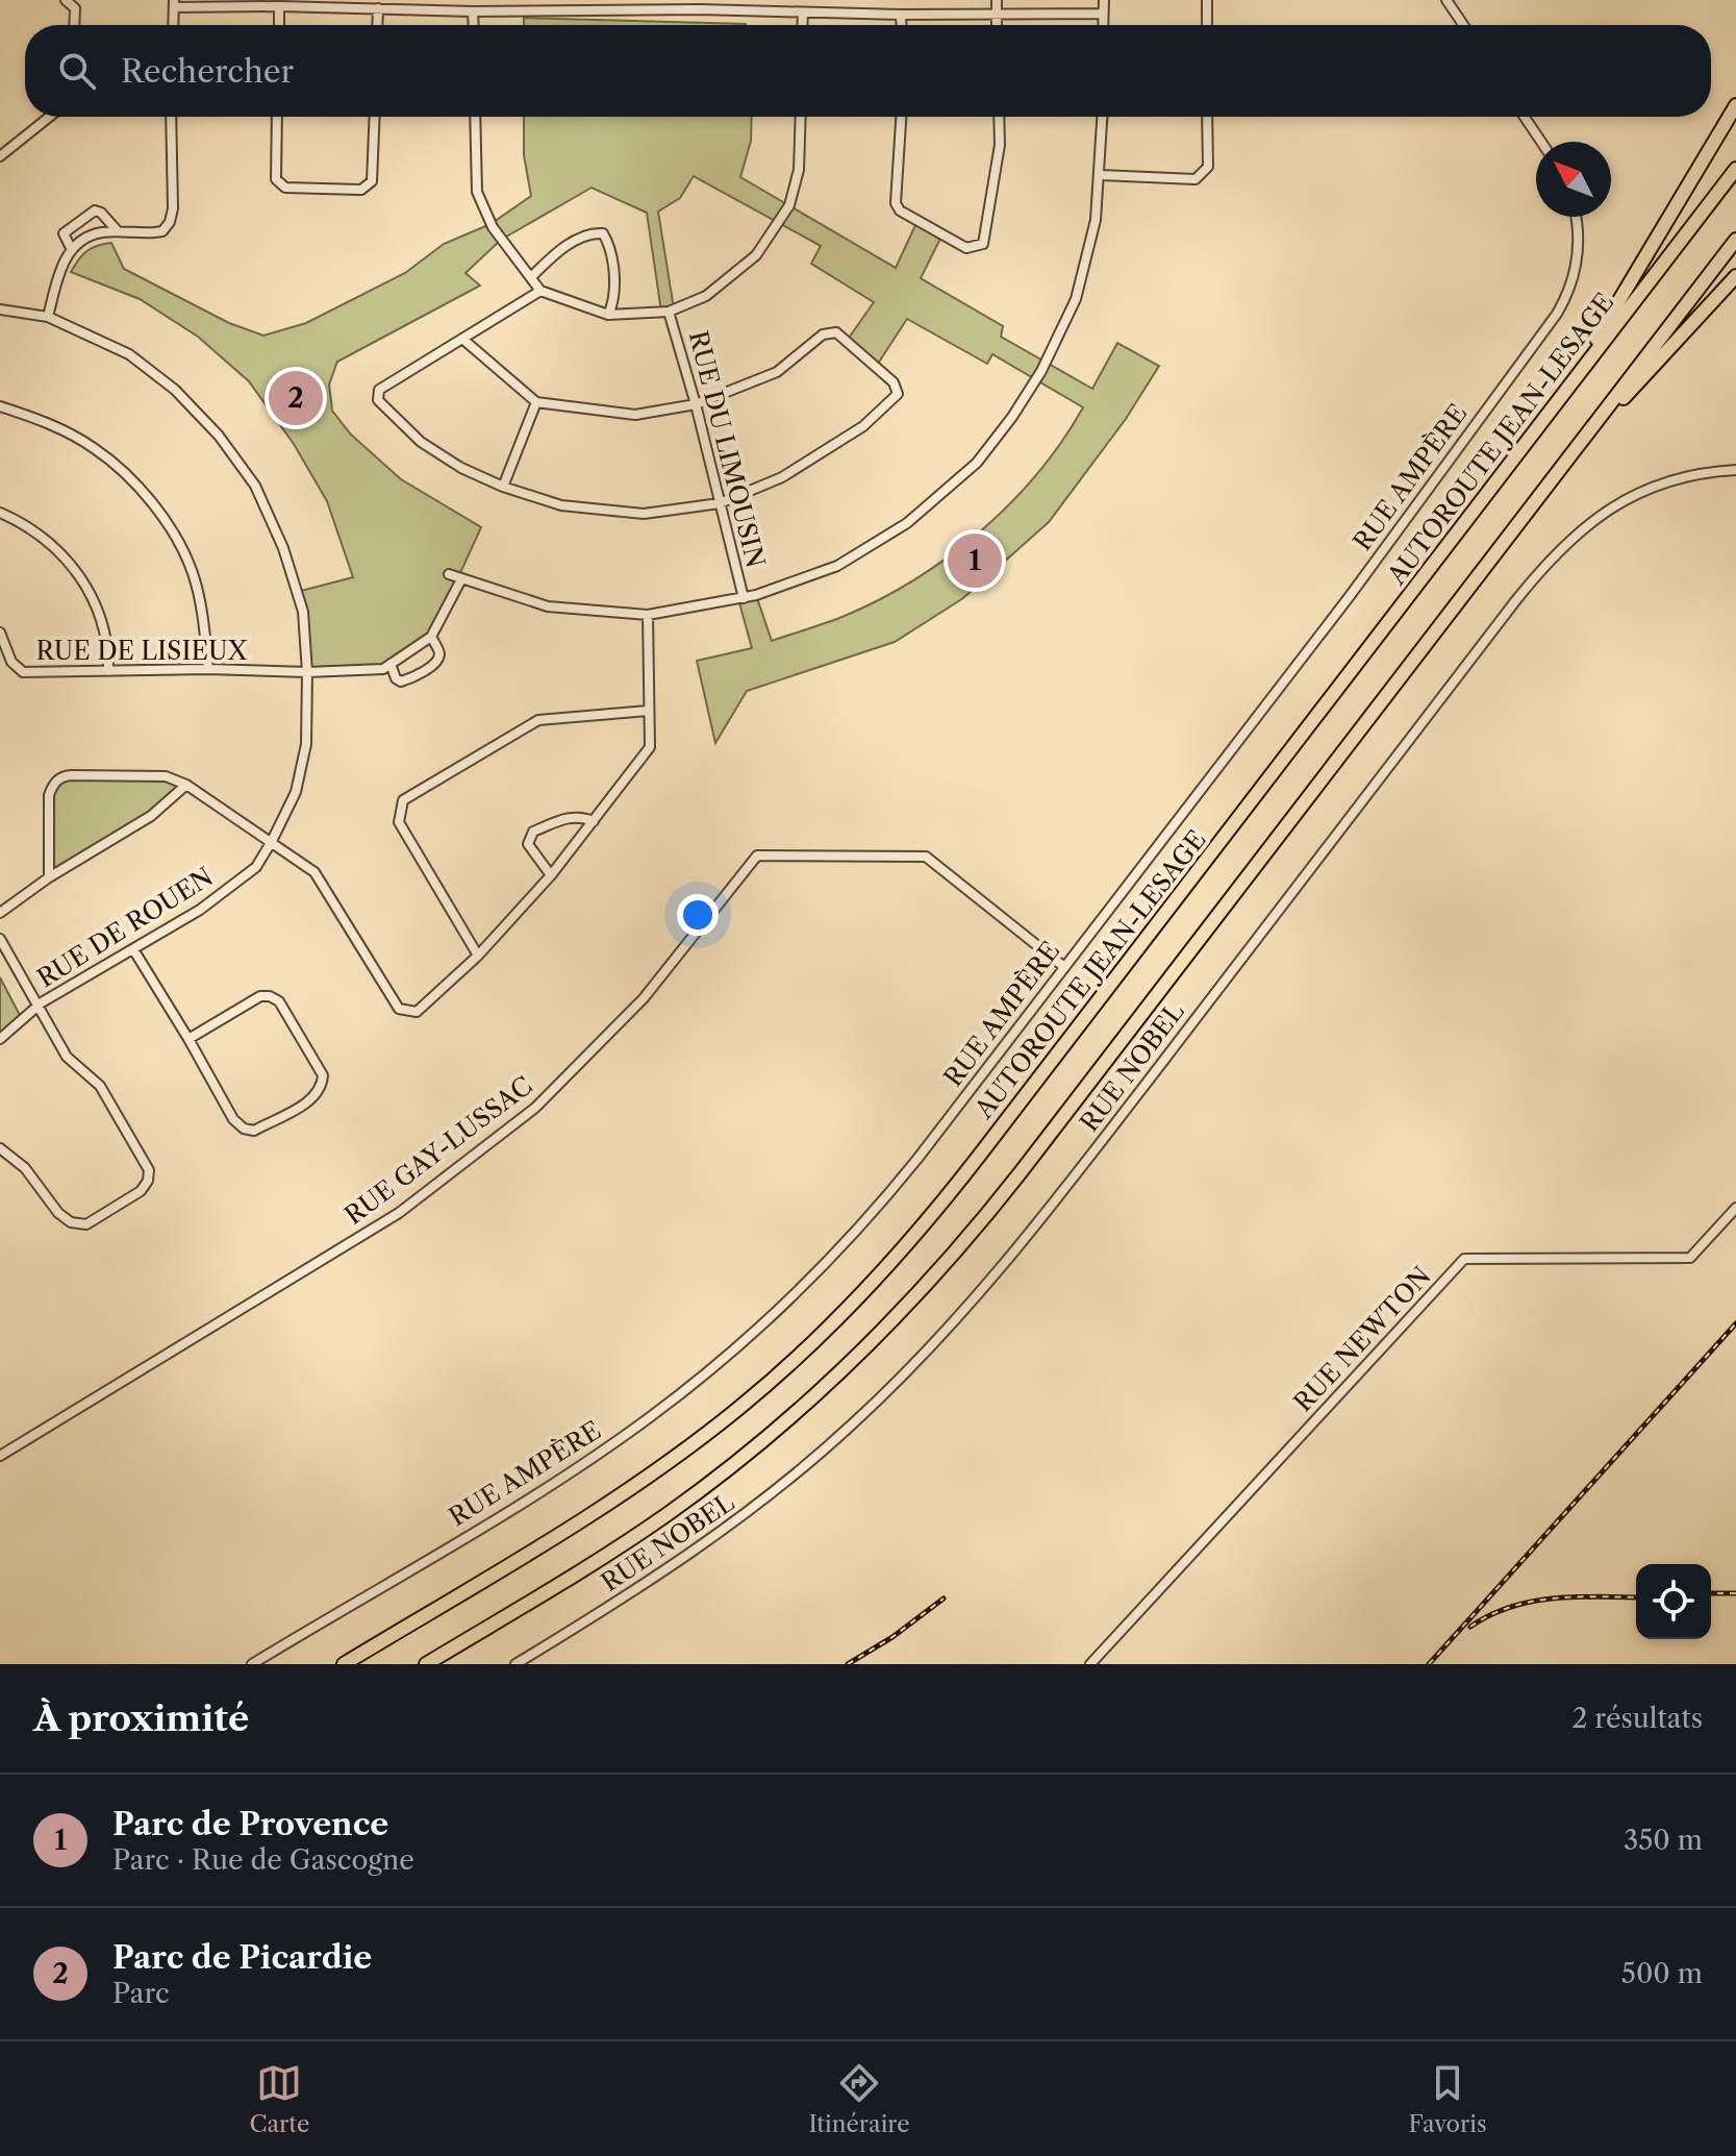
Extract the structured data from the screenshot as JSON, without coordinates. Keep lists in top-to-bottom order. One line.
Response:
{"streets":{"highway":["AUTOROUTE JEAN-LESAGE"],"street":["RUE DU LIMOUSIN","RUE AMPÈRE","RUE DE LISIEUX","RUE DE ROUEN","RUE NOBEL","RUE GAY-LUSSAC","RUE NEWTON"]},"crossings":[["RUE AMPÈRE","RUE GAY-LUSSAC"],["RUE DE LISIEUX","RUE DE ROUEN"]],"north":"top left","page":{"search":"Rechercher","pins":["2","1"],"heading":["À proximité","2 résultats"],"list":[{"mark":"1","name":"Parc de Provence","note":"Parc · Rue de Gascogne","value":"350 m"},{"mark":"2","name":"Parc de Picardie","note":"Parc","value":"500 m"}],"nav":["Carte","Itinéraire","Favoris"]}}
